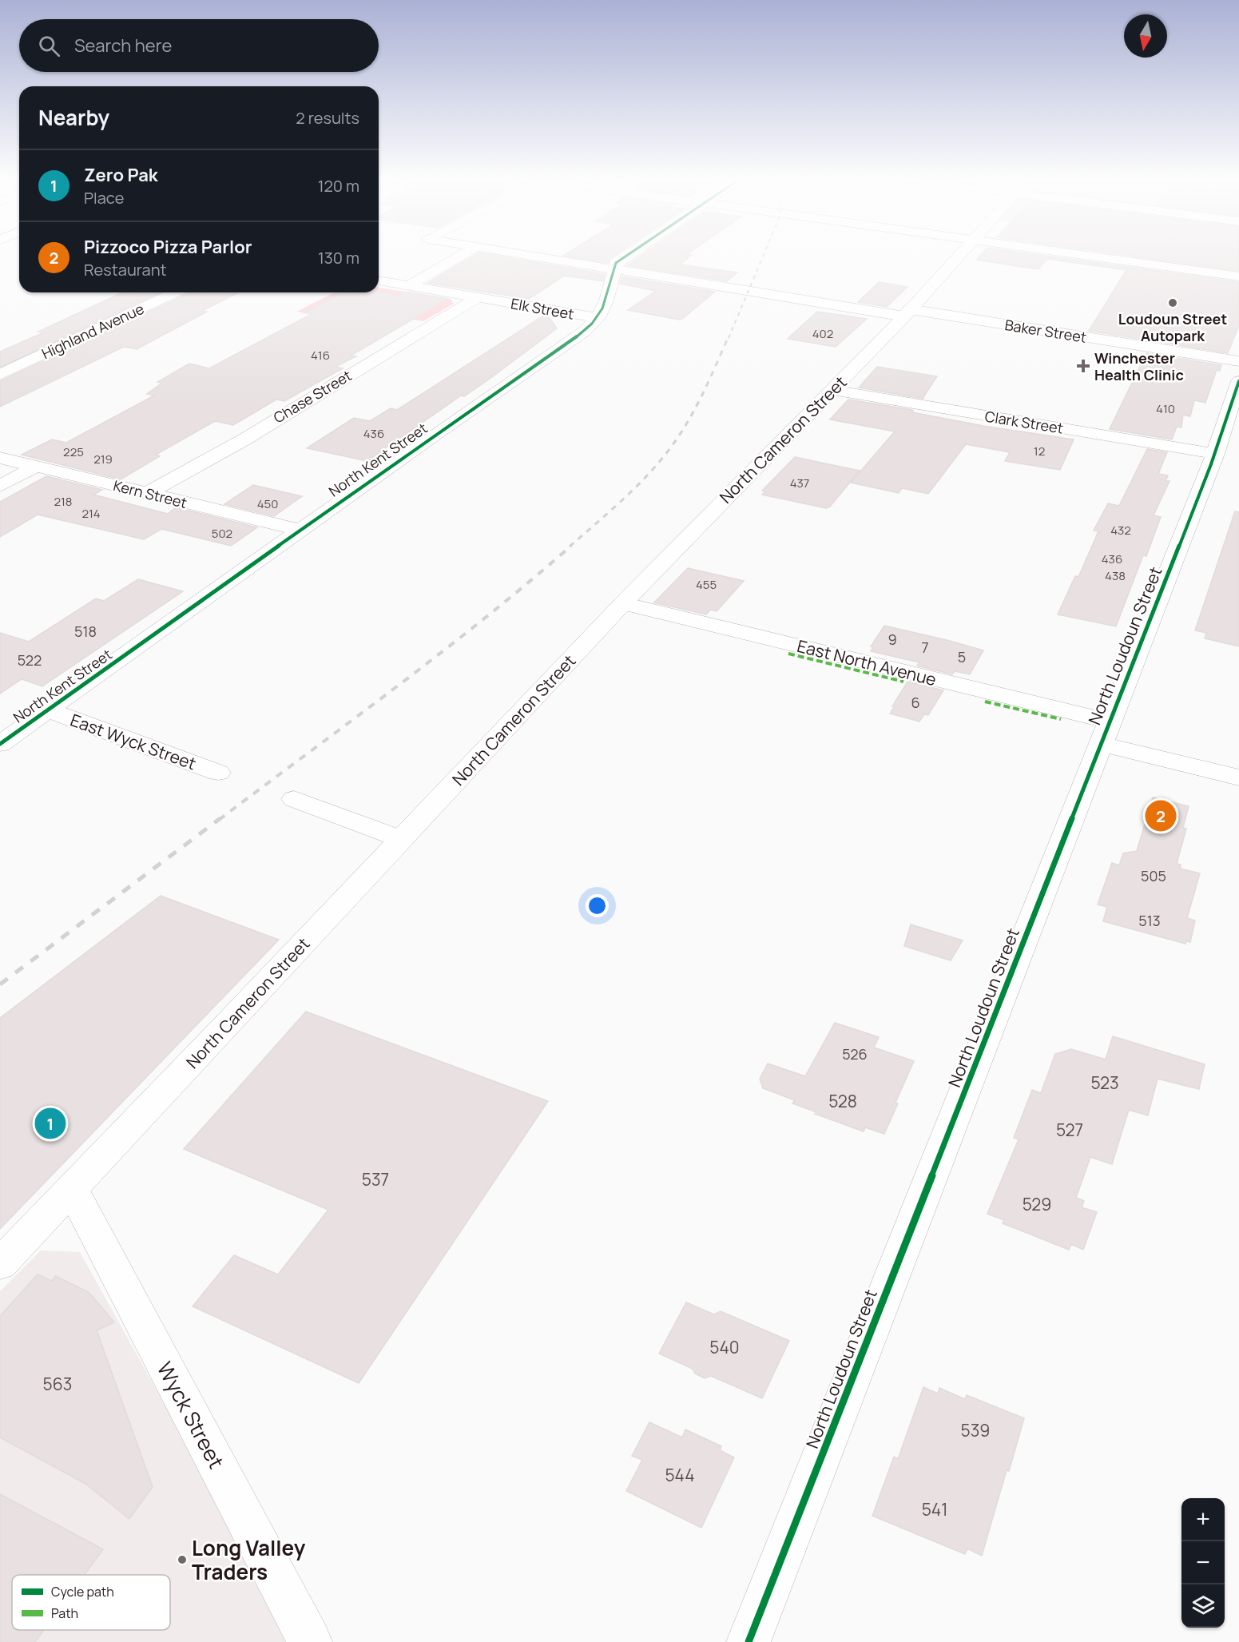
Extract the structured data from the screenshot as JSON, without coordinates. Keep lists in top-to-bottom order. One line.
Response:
{"streets":{"street":["Elk Street","Highland Avenue","Baker Street","Chase Street","Clark Street","North Cameron Street","North Kent Street","Kern Street","North Loudoun Street","East North Avenue","East Wyck Street","Wyck Street"]},"crossings":[["Elk Street","Chase Street"],["Elk Street","North Kent Street"],["Baker Street","North Cameron Street"],["Baker Street","North Kent Street"],["Chase Street","Kern Street"],["Clark Street","North Cameron Street"],["Clark Street","North Loudoun Street"],["North Cameron Street","East North Avenue"],["North Cameron Street","Wyck Street"],["North Kent Street","Kern Street"],["North Kent Street","East Wyck Street"],["North Loudoun Street","East North Avenue"]],"places":{"other":["Loudoun Street Autopark","Long Valley Traders"],"health":["Winchester Health Clinic"]},"house_numbers":["402","416","410","436","12","225","219","437","218","450","214","432","502","436","438","455","518","9","7","5","522","6","505","513","526","523","528","527","537","529","540","563","539","544","541"],"legend":["Cycle path","Path"],"north":"bottom","page":{"search":"Search here","heading":["Nearby","2 results"],"list":[{"mark":"1","name":"Zero Pak","note":"Place","value":"120 m"},{"mark":"2","name":"Pizzoco Pizza Parlor","note":"Restaurant","value":"130 m"}],"pins":["2","1"],"map_buttons":["+","−"]}}
